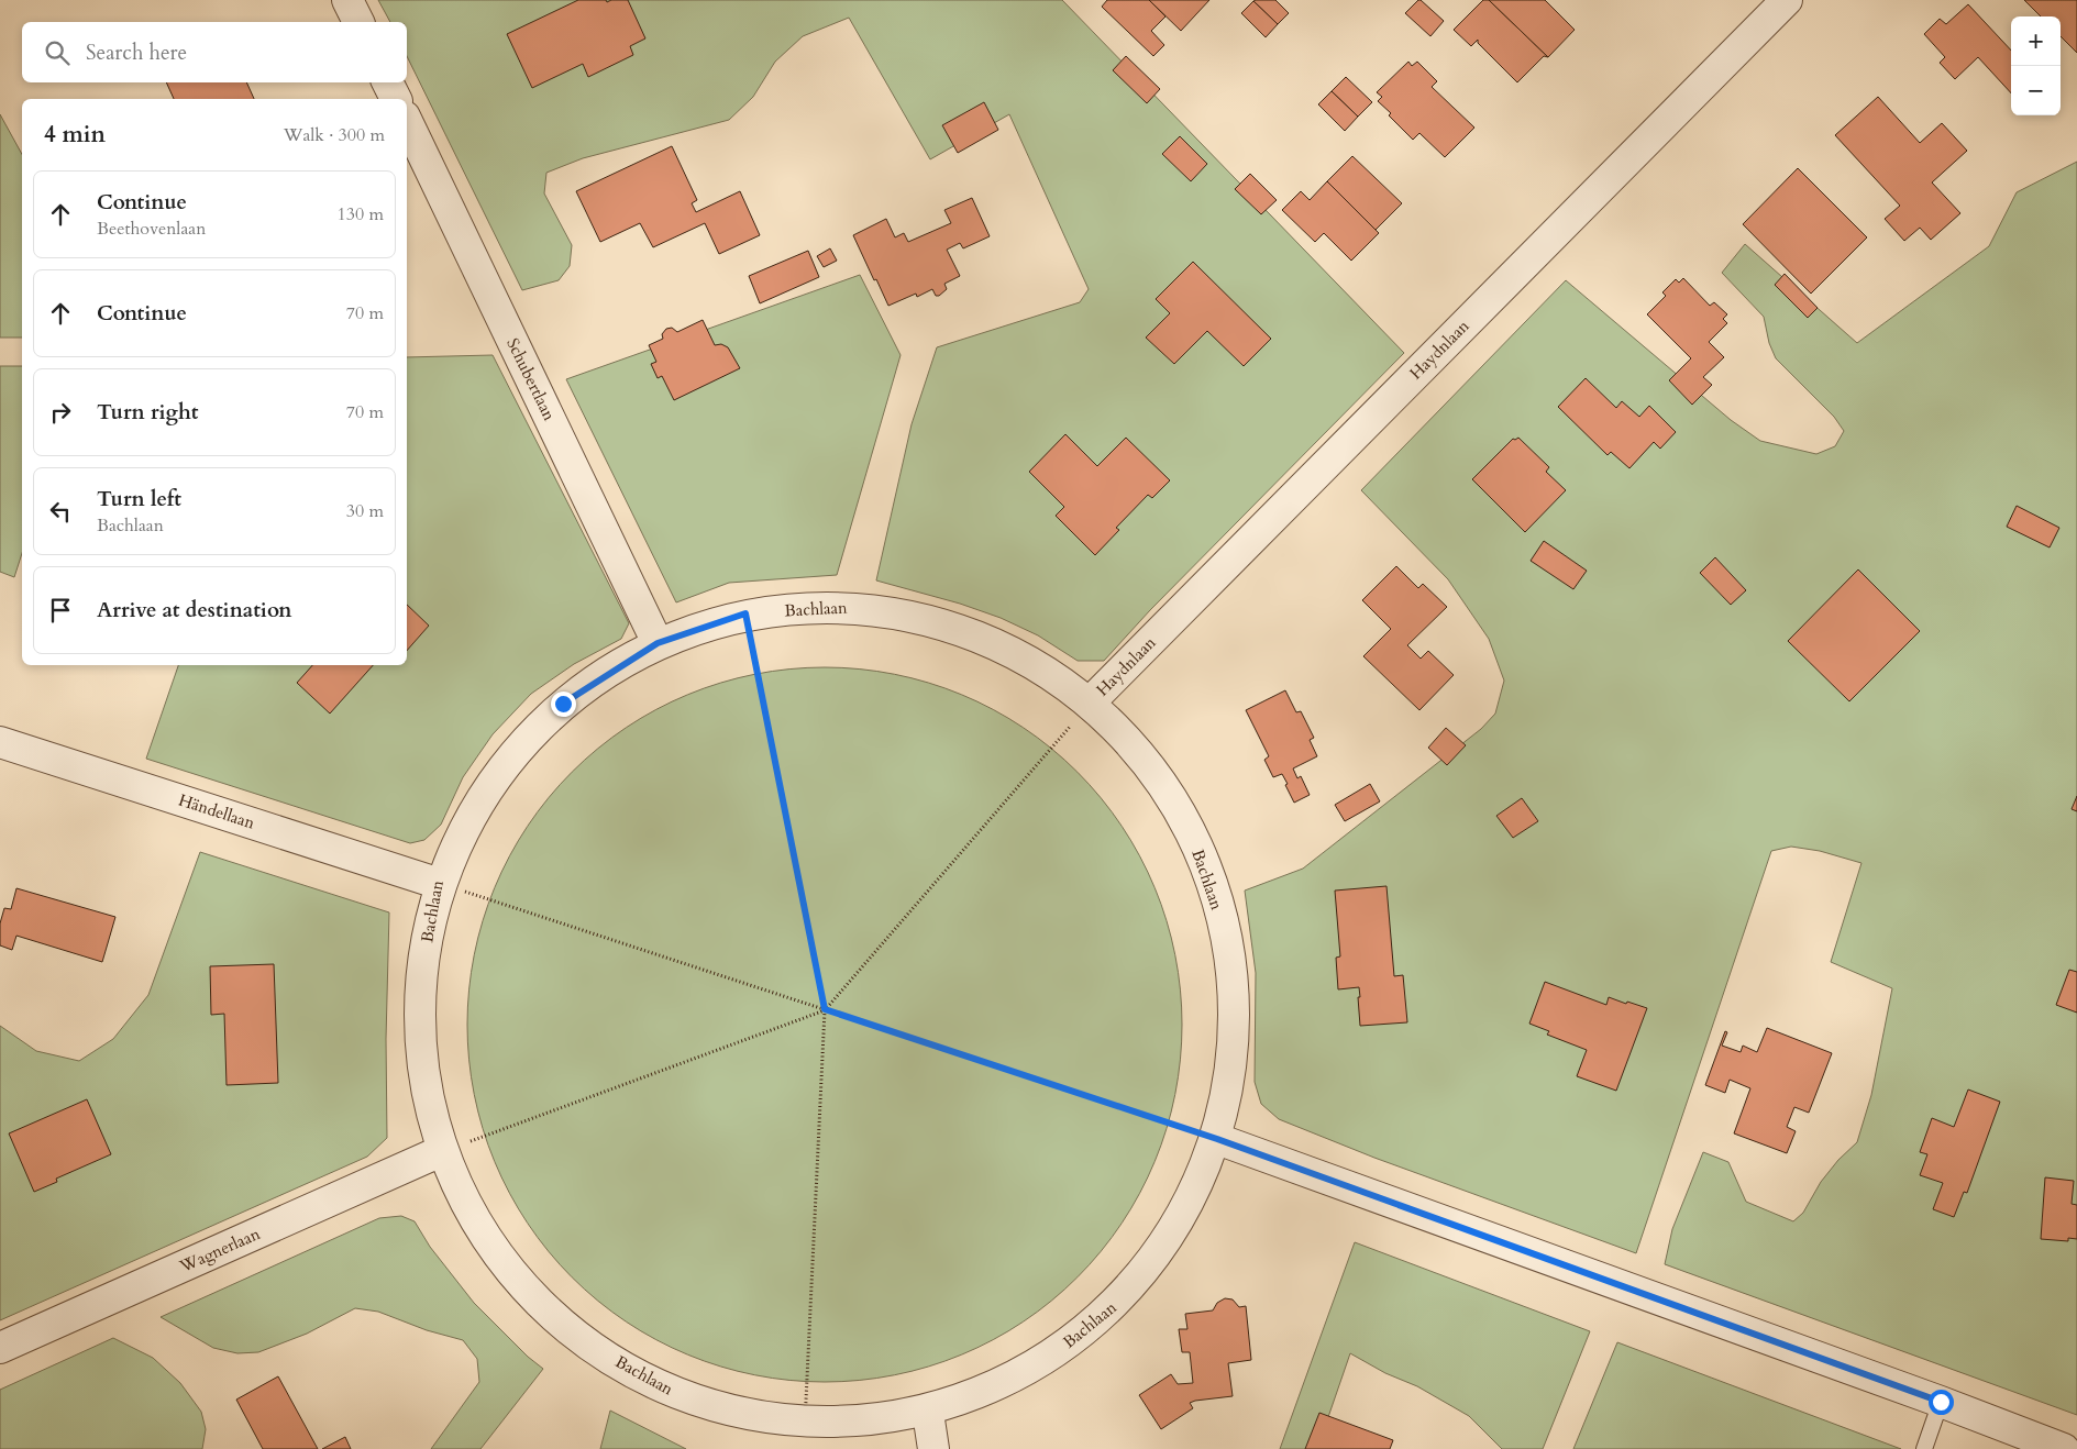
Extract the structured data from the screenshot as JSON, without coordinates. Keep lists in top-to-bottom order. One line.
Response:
{"streets":{"street":["Haydnlaan","Schubertlaan","Bachlaan","Händellaan","Wagnerlaan"]},"crossings":[["Haydnlaan","Bachlaan"],["Schubertlaan","Bachlaan"],["Bachlaan","Händellaan"],["Bachlaan","Wagnerlaan"]],"page":{"map_buttons":["+","−"],"search":"Search here","heading":["4 min","Walk · 300 m"],"list":[["Continue","Beethovenlaan","130 m"],["Continue","70 m"],["Turn right","70 m"],["Turn left","Bachlaan","30 m"],"Arrive at destination"]}}
